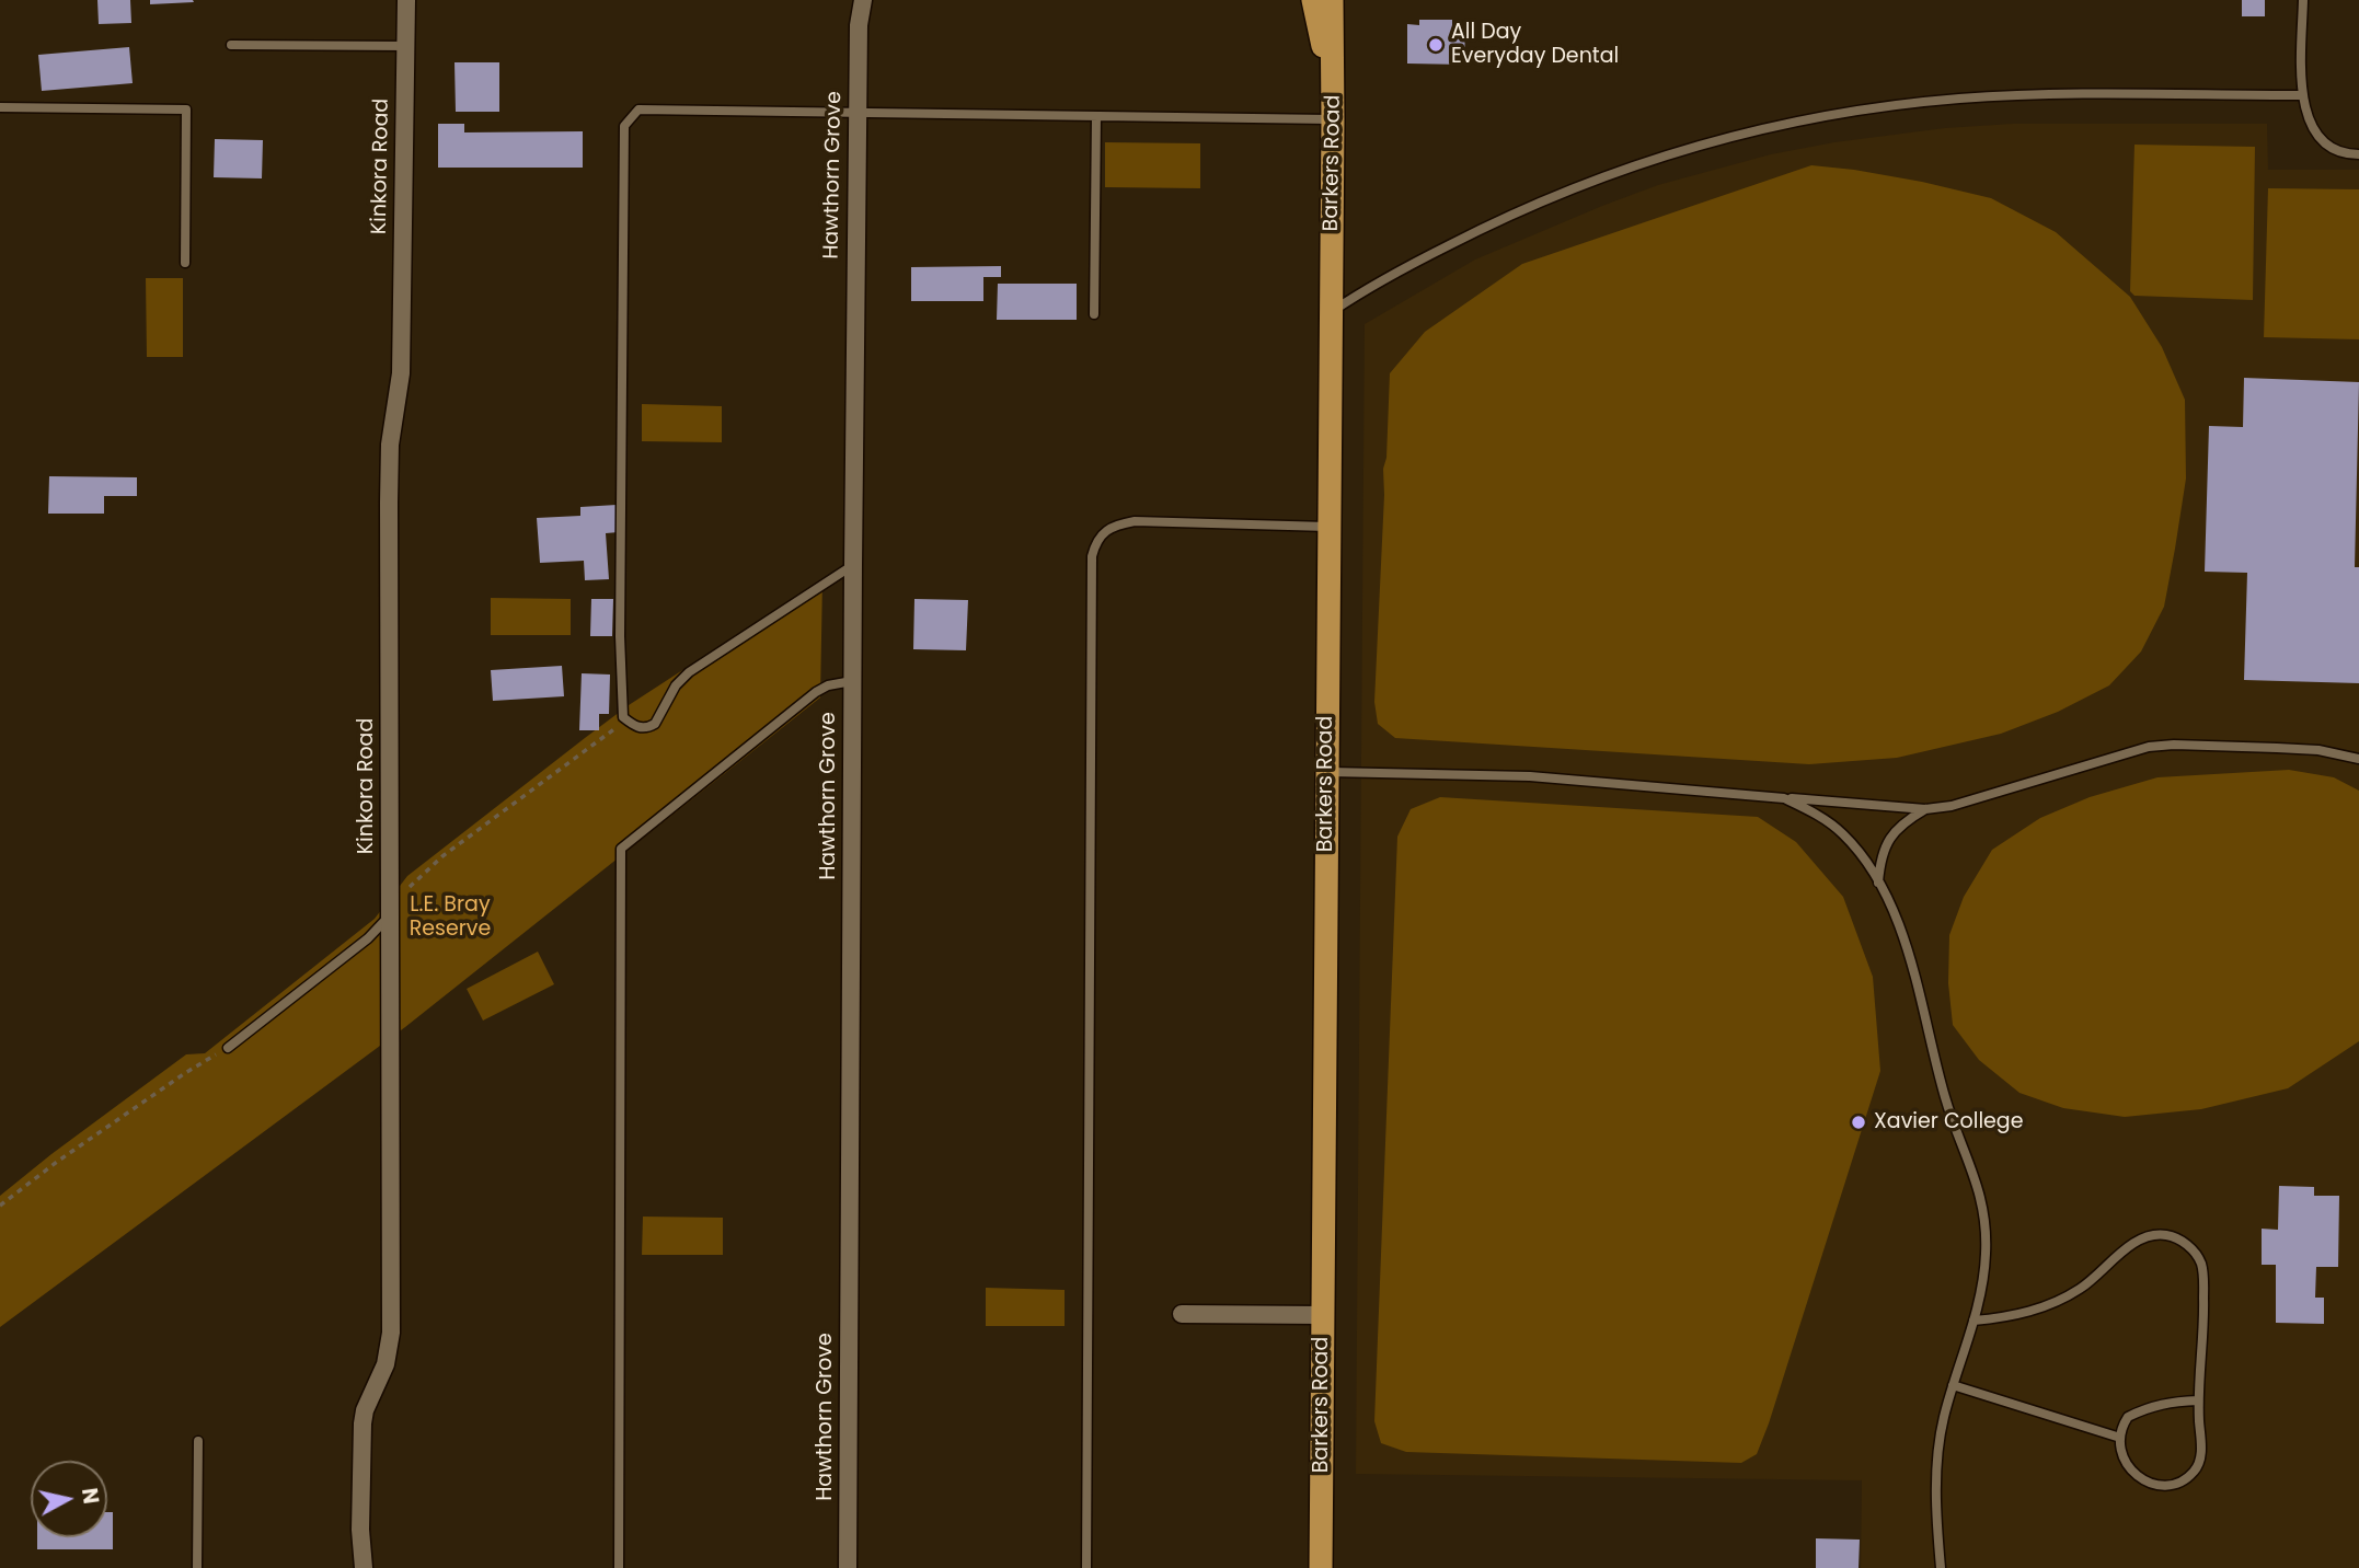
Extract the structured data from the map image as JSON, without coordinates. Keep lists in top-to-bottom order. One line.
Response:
{"streets":{"main road":["Barkers Road"],"street":["Kinkora Road","Hawthorn Grove"]},"parks":["L.E. Bray Reserve"],"places":["All Day Everyday Dental","Xavier College"],"north":"right"}
